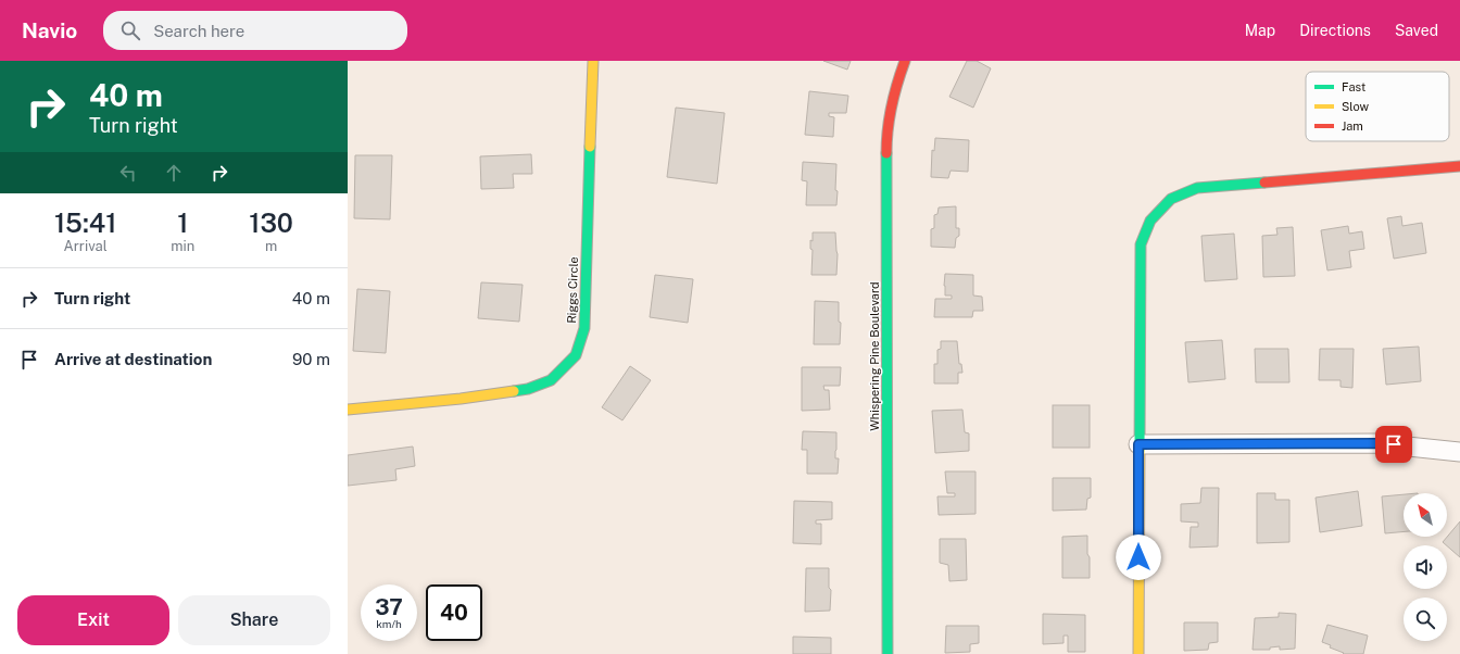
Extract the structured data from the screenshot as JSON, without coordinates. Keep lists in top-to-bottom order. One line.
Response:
{"streets":{"street":["Riggs Circle","Whispering Pine Boulevard"]},"legend":["Fast","Slow","Jam"],"north":"top left","page":{"header":"Navio","search":"Search here","nav":["Map","Directions","Saved"],"turn":["40 m","Turn right"],"eta":["15:41","Arrival","1","min","130","m"],"list":[{"name":"Turn right","value":"40 m"},{"name":"Arrive at destination","value":"90 m"}],"speed":"37 km/h","limit":"40","buttons":["Exit","Share"]}}
